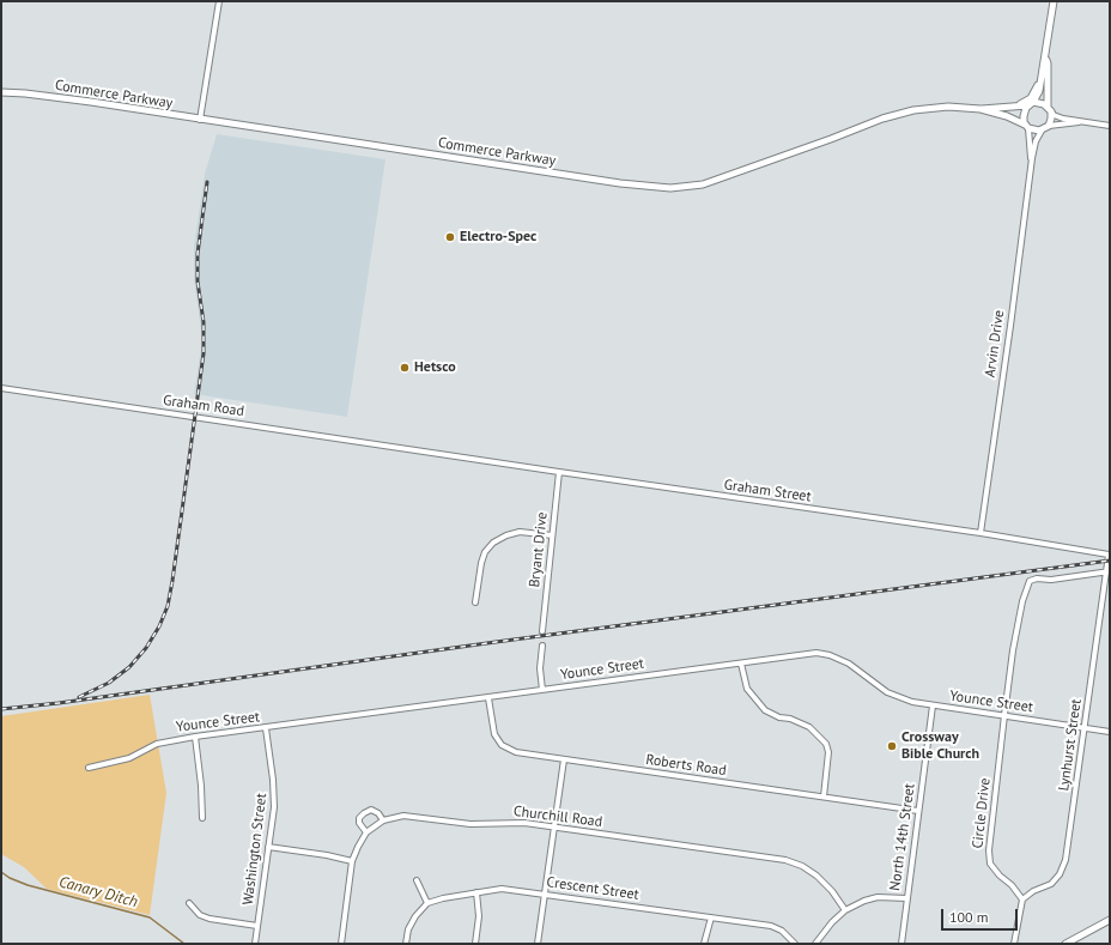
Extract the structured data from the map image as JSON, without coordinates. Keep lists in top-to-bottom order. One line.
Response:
{"streets":{"street":["Commerce Parkway","Arvin Drive","Graham Road","Graham Street","Bryant Drive","Younce Street","Lynhurst Street","Roberts Road","Circle Drive","Churchill Road","North 14th Street","Washington Street","Crescent Street"]},"crossings":[["Commerce Parkway","Arvin Drive"],["Arvin Drive","Graham Street"],["Graham Road","Graham Street"],["Graham Street","Bryant Drive"],["Graham Street","Lynhurst Street"],["Graham Street","Circle Drive"],["Younce Street","Lynhurst Street"],["Younce Street","Roberts Road"],["Younce Street","Circle Drive"],["Younce Street","North 14th Street"],["Younce Street","Washington Street"],["Lynhurst Street","Circle Drive"],["Roberts Road","North 14th Street"]],"water":["Canary Ditch"],"places":["Electro-Spec","Hetsco","Crossway Bible Church"],"scale_bar":"100 m"}
